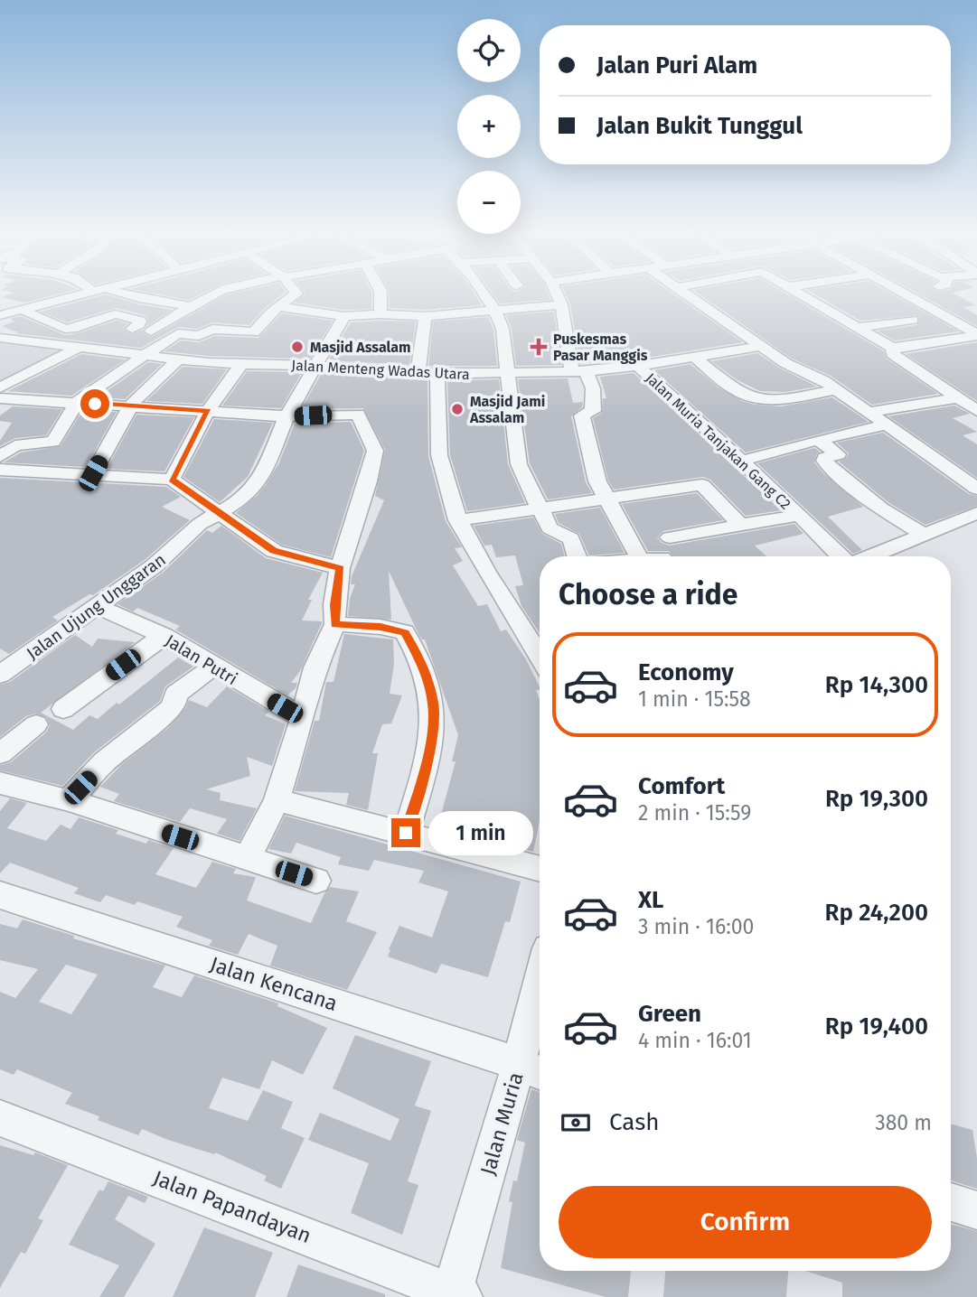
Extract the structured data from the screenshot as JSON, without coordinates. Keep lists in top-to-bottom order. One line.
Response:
{"streets":{"street":["Jalan Menteng Wadas Utara","Jalan Muria Tanjakan Gang C2","Jalan Ujung Unggaran","Jalan Putri","Jalan Kencana","Jalan Muria","Jalan Papandayan"]},"crossings":[["Jalan Menteng Wadas Utara","Jalan Muria Tanjakan Gang C2"],["Jalan Menteng Wadas Utara","Jalan Ujung Unggaran"],["Jalan Ujung Unggaran","Jalan Putri"],["Jalan Kencana","Jalan Muria"],["Jalan Muria","Jalan Papandayan"]],"places":{"other":["Masjid Assalam","Masjid Jami Assalam"],"health":["Puskesmas Pasar Manggis"]},"page":{"map_buttons":["+","−"],"banner":["Jalan Puri Alam","Jalan Bukit Tunggul"],"heading":"Choose a ride","list":[{"name":"Economy","note":"1 min · 15:58","value":"Rp 14,300"},{"name":"Comfort","note":"2 min · 15:59","value":"Rp 19,300"},{"name":"XL","note":"3 min · 16:00","value":"Rp 24,200"},{"name":"Green","note":"4 min · 16:01","value":"Rp 19,400"}],"bubble":"1 min","pay":["Cash","380 m"],"buttons":"Confirm"}}
